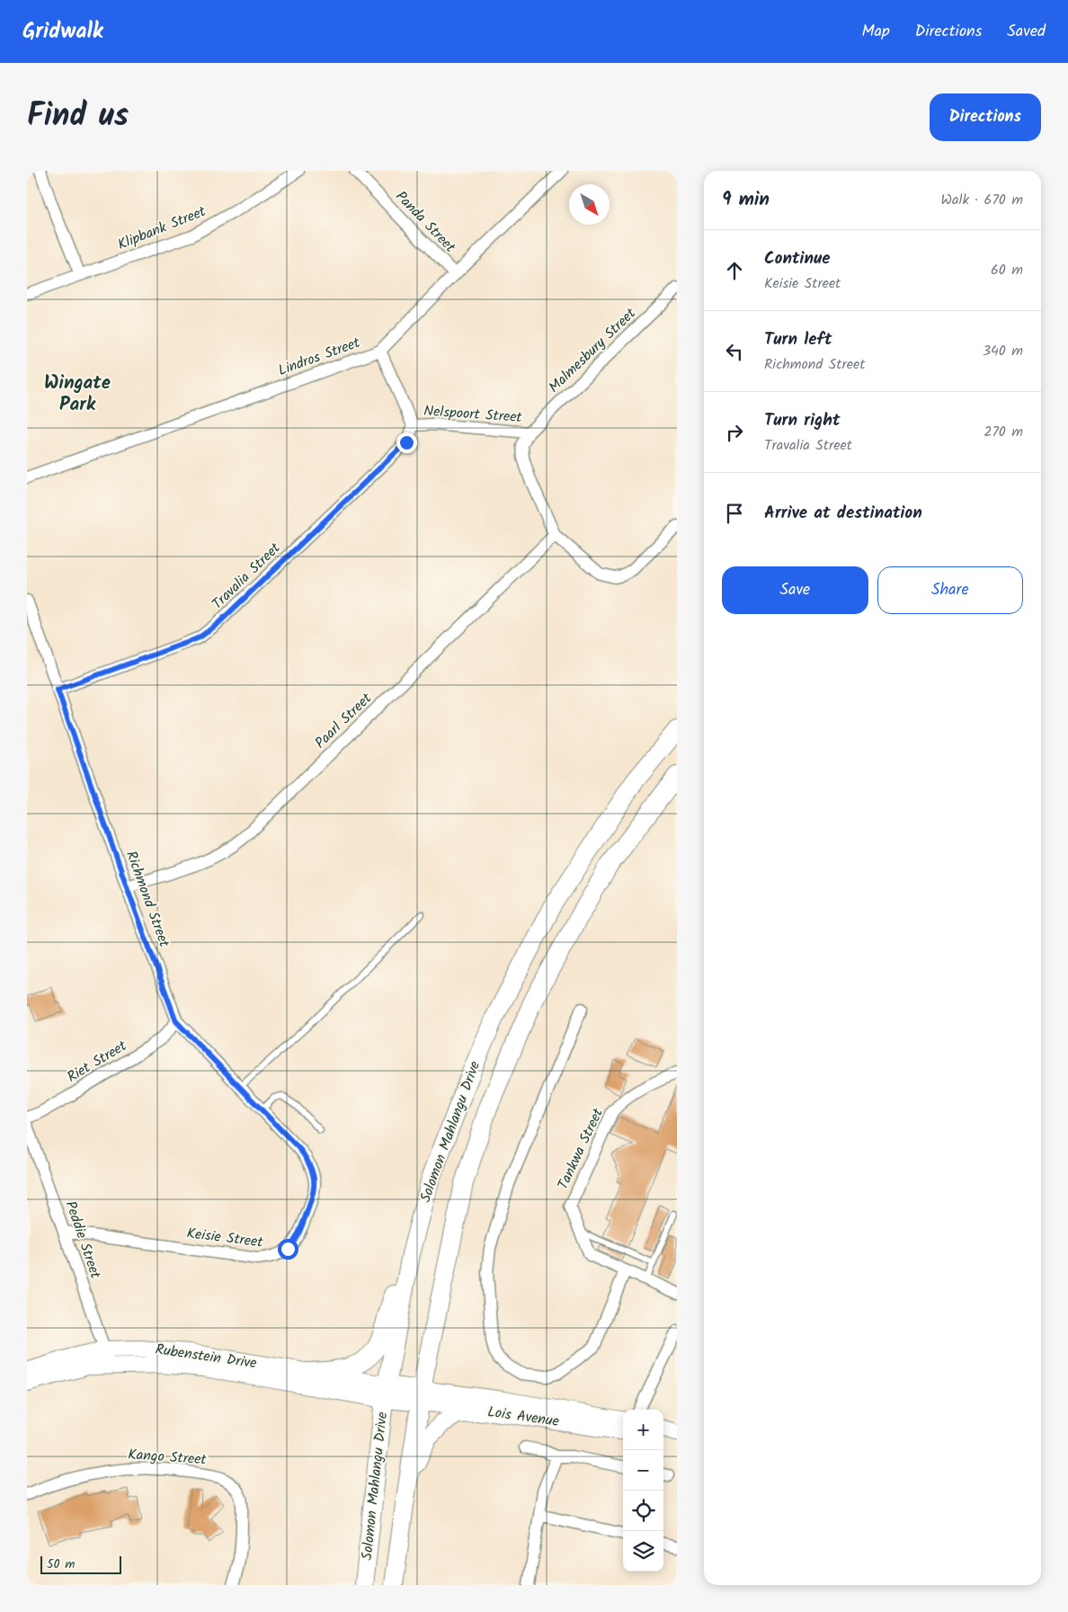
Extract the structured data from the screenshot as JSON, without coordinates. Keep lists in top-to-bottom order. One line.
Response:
{"streets":{"main road":["Solomon Mahlangu Drive"],"street":["Panda Street","Klipbank Street","Malmesbury Street","Lindros Street","Nelspoort Street","Travalia Street","Paarl Street","Richmond Street","Riet Street","Tankwa Street","Keisie Street","Peddie Street","Rubenstein Drive","Lois Avenue","Kango Street"]},"crossings":[["Panda Street","Lindros Street"],["Malmesbury Street","Nelspoort Street"],["Lindros Street","Nelspoort Street"],["Nelspoort Street","Travalia Street"],["Nelspoort Street","Paarl Street"],["Travalia Street","Richmond Street"],["Paarl Street","Richmond Street"],["Richmond Street","Riet Street"],["Richmond Street","Keisie Street"],["Solomon Mahlangu Drive","Rubenstein Drive"],["Solomon Mahlangu Drive","Lois Avenue"],["Keisie Street","Peddie Street"],["Peddie Street","Rubenstein Drive"]],"districts":["Wingate Park"],"scale_bar":"50 m","north":"bottom right","page":{"header":"Gridwalk","nav":["Map","Directions","Saved"],"title":"Find us","buttons":["Directions",["Save","Share"]],"heading":["9 min","Walk · 670 m"],"list":[["Continue","Keisie Street","60 m"],["Turn left","Richmond Street","340 m"],["Turn right","Travalia Street","270 m"],"Arrive at destination"],"map_buttons":["+","−"],"scale":"50 m"}}
